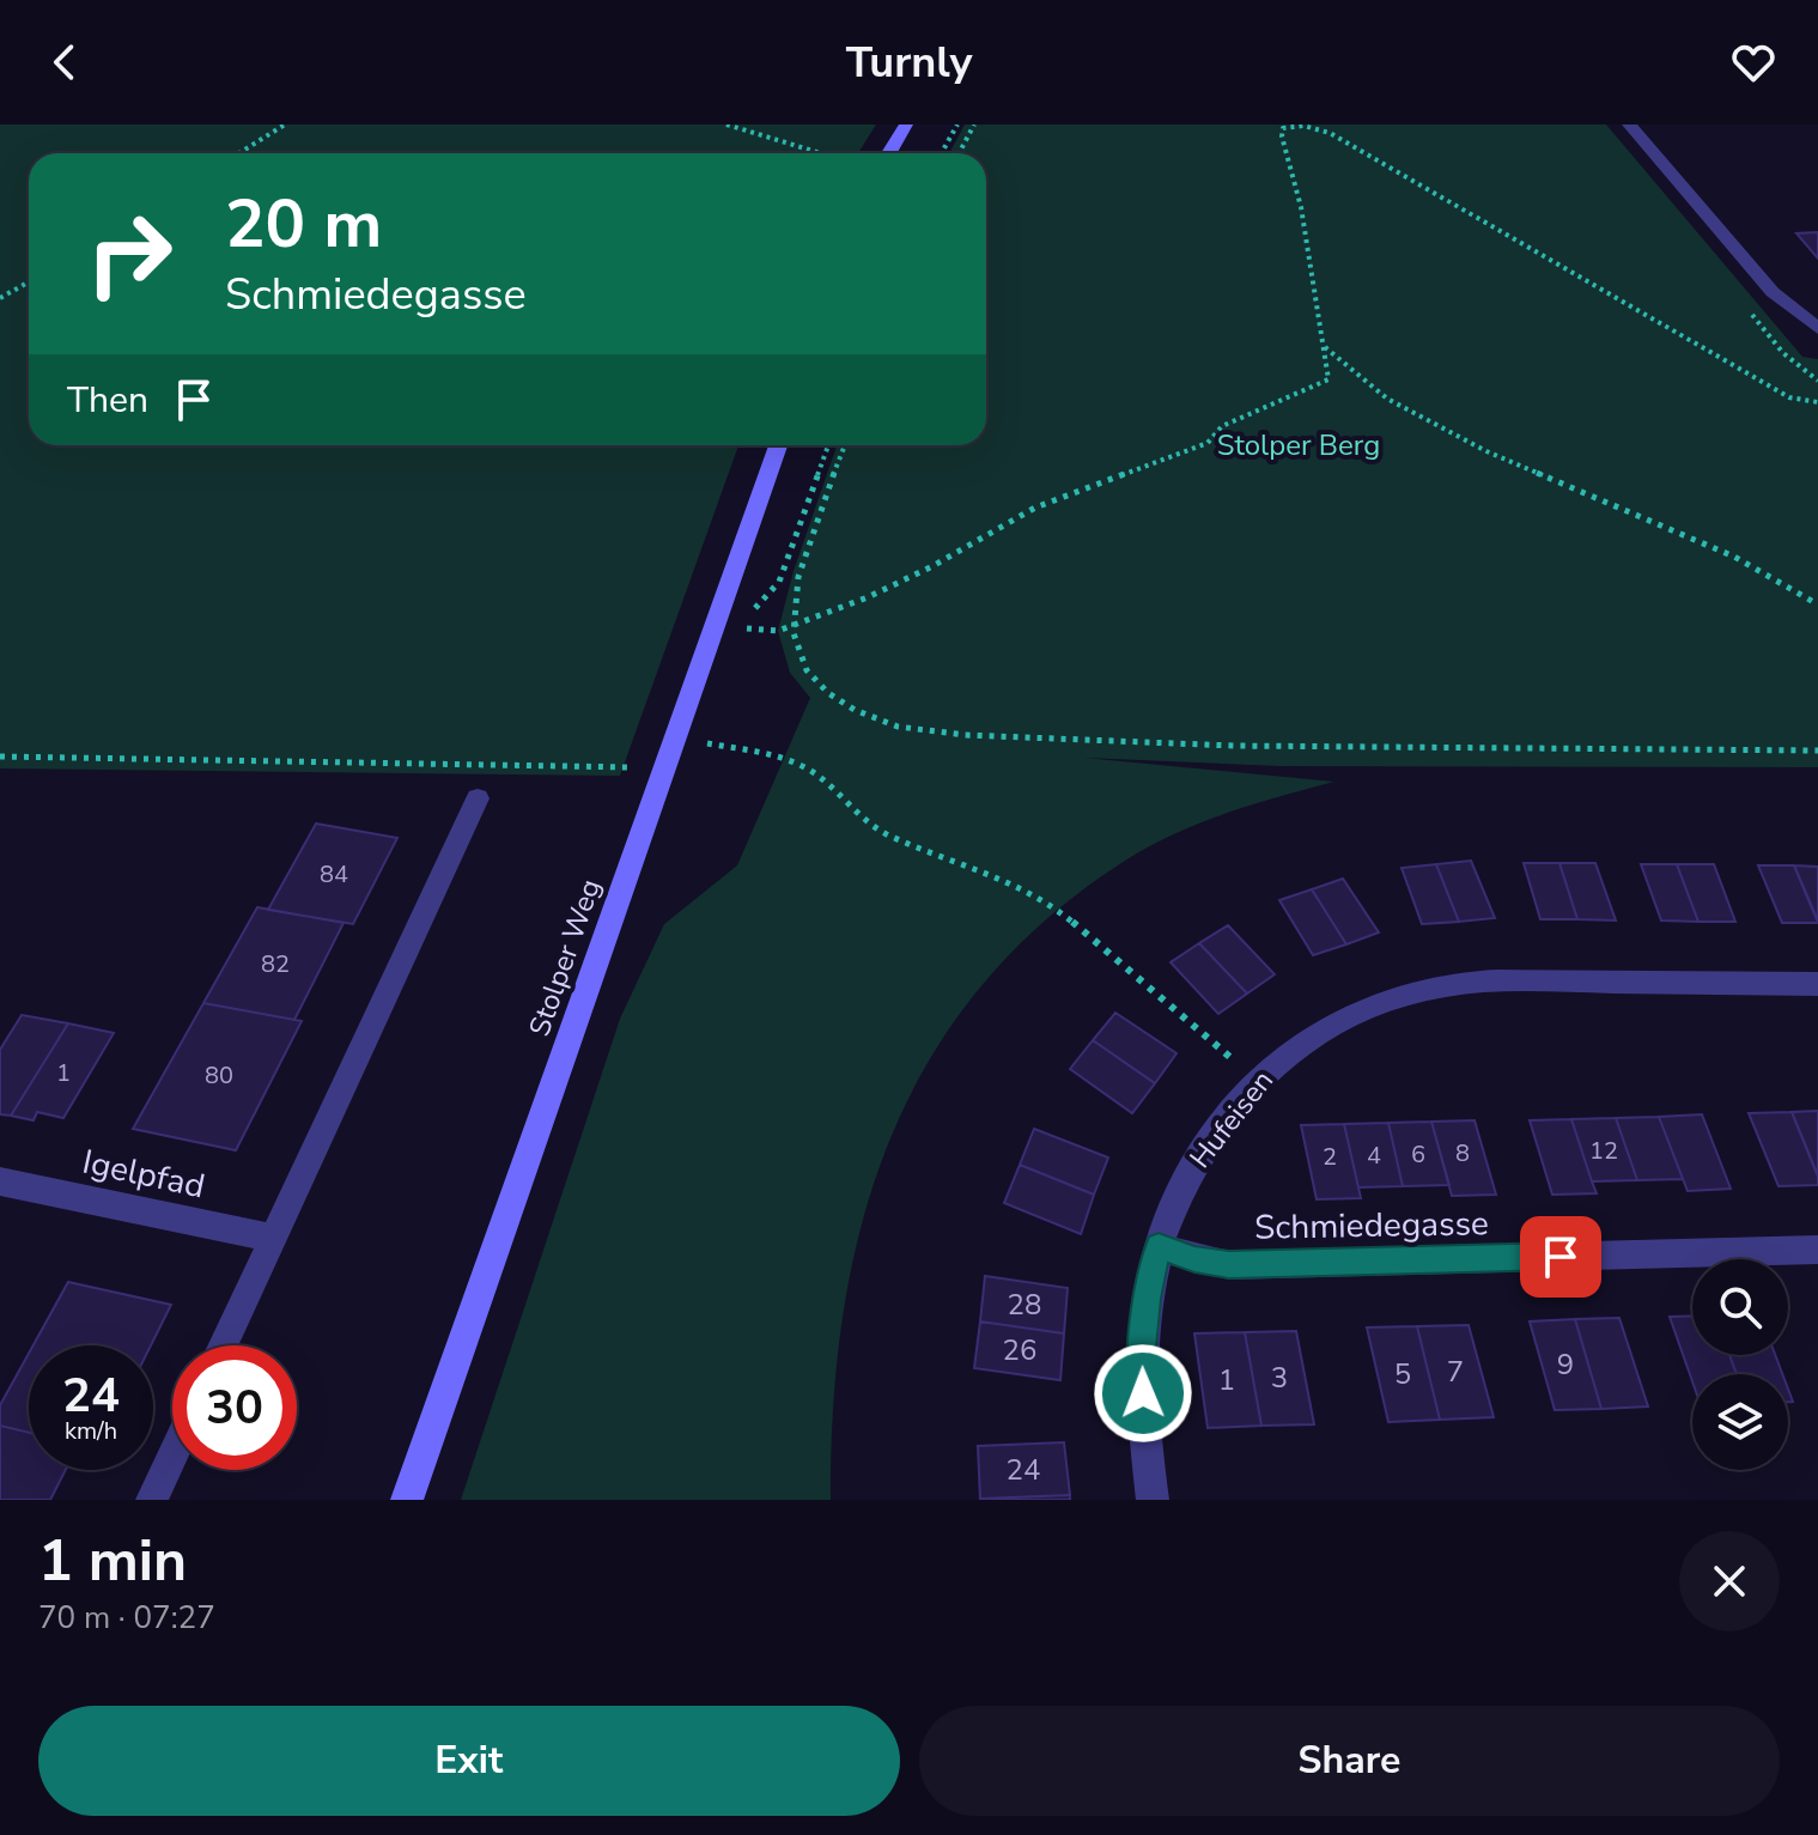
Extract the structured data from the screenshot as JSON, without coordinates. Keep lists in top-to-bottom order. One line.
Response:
{"streets":{"street":["Stolper Weg","Hufeisen","Igelpfad","Schmiedegasse"]},"crossings":[["Hufeisen","Schmiedegasse"]],"parks":["Stolper Berg"],"house_numbers":["84","82","1","80","12","8","6","4","2","28","26","9","7","5","3","1","24"],"page":{"header":"Turnly","turn":["20 m","Schmiedegasse"],"then":"Then","speed":"24 km/h","limit":"30","heading":["1 min","70 m · 07:27"],"buttons":["Exit","Share"]}}
